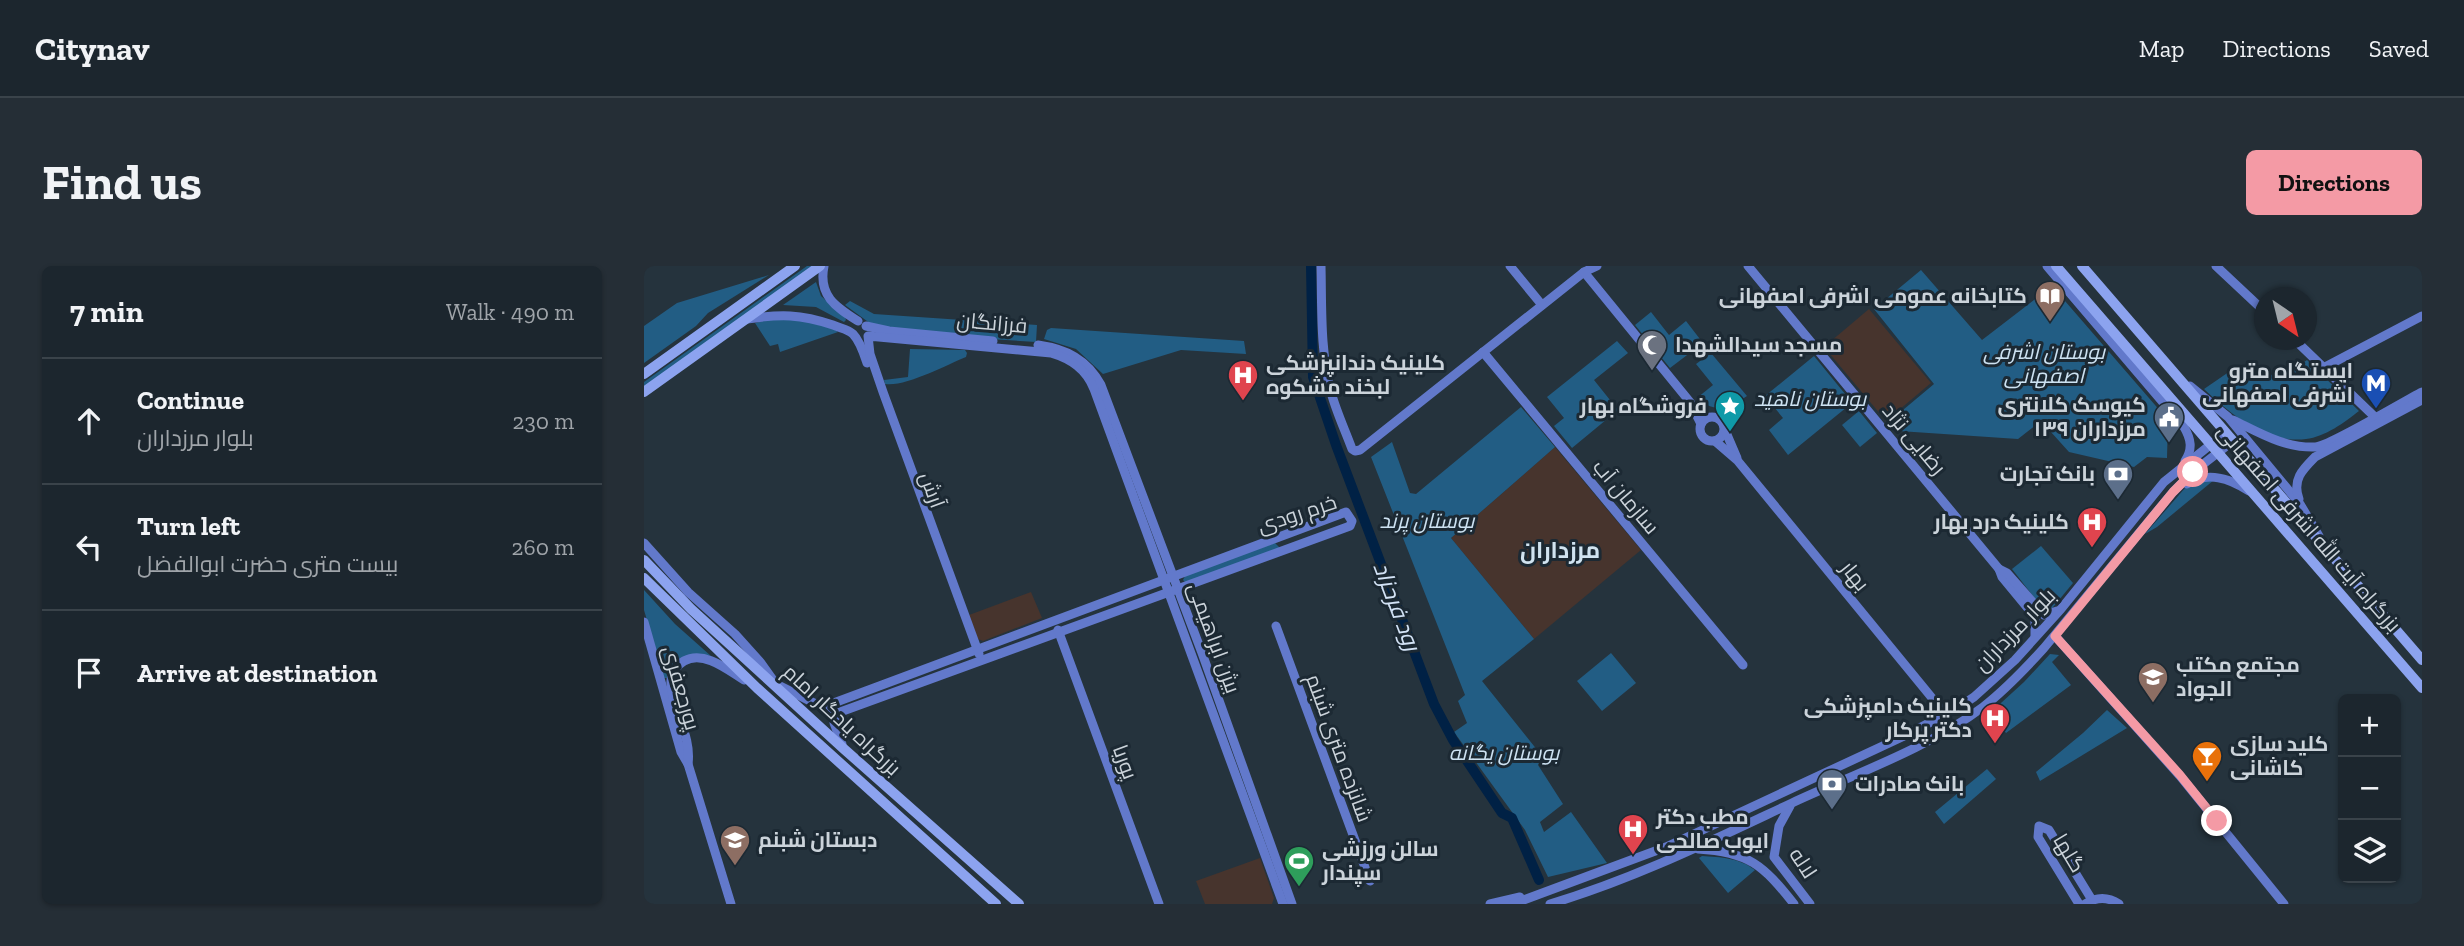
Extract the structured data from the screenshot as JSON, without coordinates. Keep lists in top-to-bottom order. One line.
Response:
{"streets":{"highway":["بزرگراه آیت الله اشرفی اصفهانی","بزرگراه یادگار امام"],"street":["فرزانگان","رضایی نژاد","آرش","سازمان آب","خرم رودی","بهار","بلوار مرزداران","بیژن ابراهیمی","پورجعفری","شانزده متری شبنم","پوریا","گلها","لاله"]},"crossings":[["فرزانگان","آرش"],["فرزانگان","بیژن ابراهیمی"],["رضایی نژاد","بلوار مرزداران"],["آرش","خرم رودی"],["خرم رودی","بیژن ابراهیمی"],["خرم رودی","پوریا"],["بزرگراه آیت الله اشرفی اصفهانی","بلوار مرزداران"],["بهار","بلوار مرزداران"],["بلوار مرزداران","لاله"],["پورجعفری","بزرگراه یادگار امام"]],"districts":["مرزداران"],"water":["رود فرحزاد"],"parks":["بوستان اشرفی اصفهانی","بوستان ناهید","بوستان پرند","بوستان یگانه"],"places":{"library":["کتابخانه عمومی اشرفی اصفهانی"],"mosque":["مسجد سیدالشهدا"],"hospital":["کلینیک دندانپزشکی لبخند مشکوه","کلینیک درد بهار","کلینیک دامپزشکی دکتر پرکار","مطب دکتر ایوب صالحی"],"metro station":["ایستگاه مترو اشرفی اصفهانی"],"place":["فروشگاه بهار"],"public building":["کیوسک کلانتری ۱۳۹ مرزداران"],"bank":["بانک تجارت","بانک صادرات"],"school or university":["مجتمع مکتب الجواد","دبستان شبنم"],"bar":["کلید سازی کاشانی"],"sports":["سالن ورزشی سپندار"]},"north":"bottom right","page":{"header":"Citynav","nav":["Map","Directions","Saved"],"buttons":"Directions","title":"Find us","heading":["7 min","Walk · 490 m"],"list":[["Continue","بلوار مرزداران","230 m"],["Turn left","بیست متری حضرت ابوالفضل","260 m"],"Arrive at destination"],"map_buttons":["+","−"]}}
